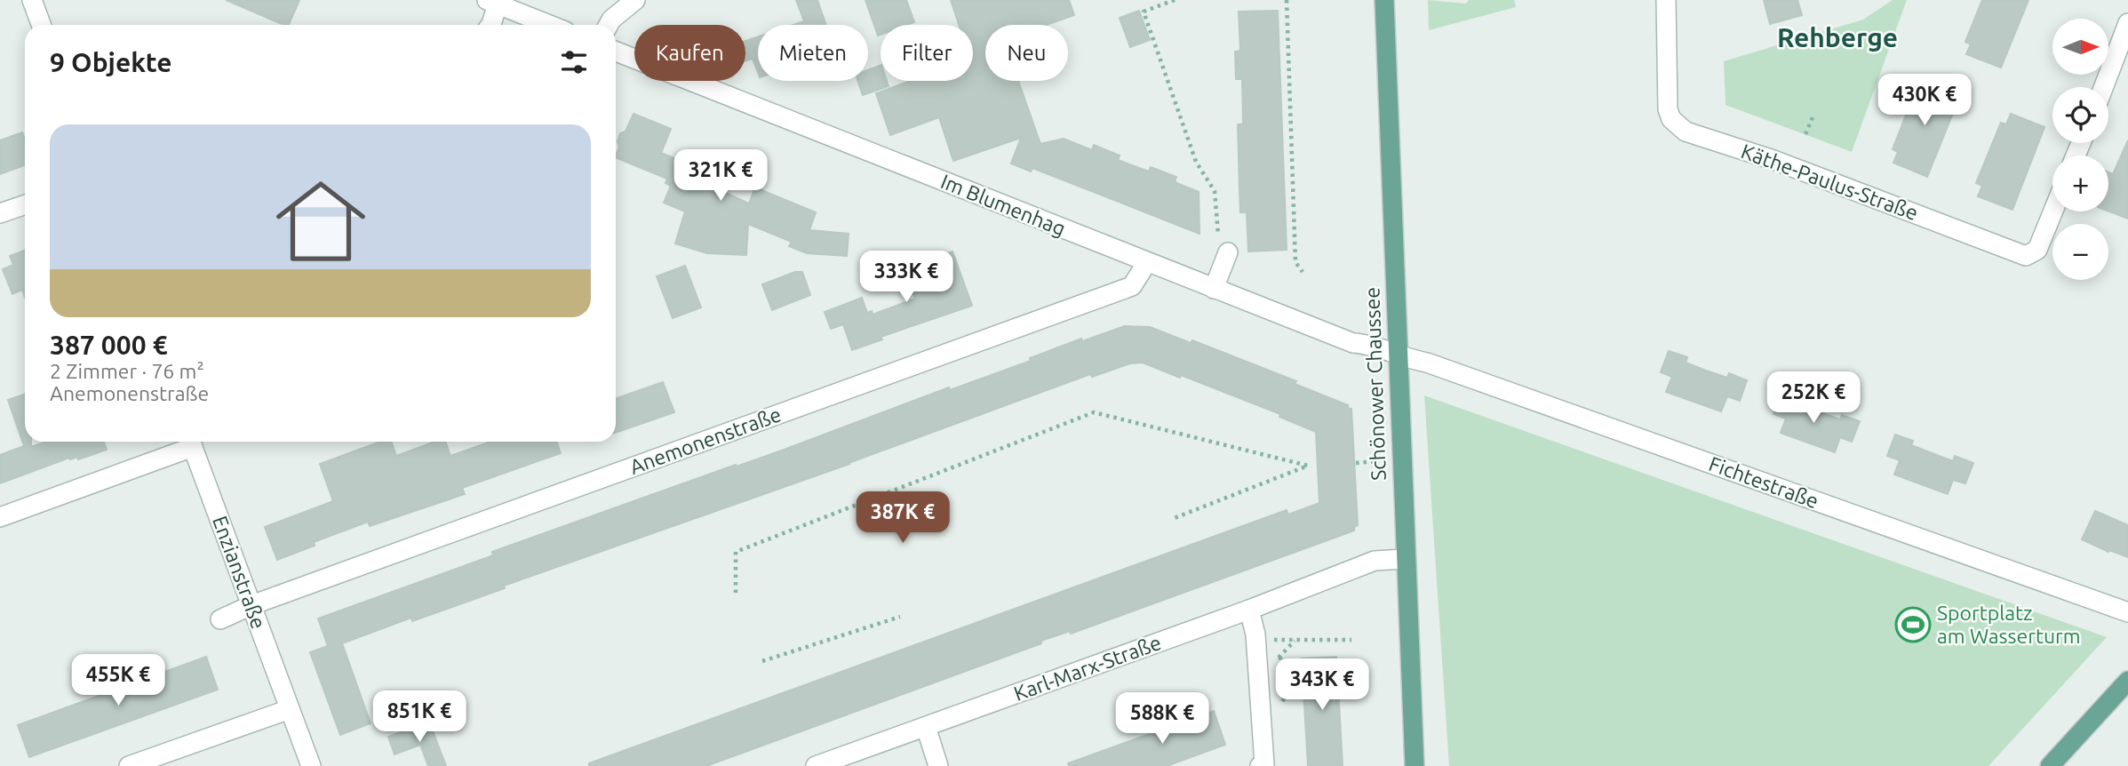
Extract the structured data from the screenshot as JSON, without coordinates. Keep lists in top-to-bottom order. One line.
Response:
{"streets":{"main road":["Schönower Chaussee"],"street":["Käthe-Paulus-Straße","Im Blumenhag","Anemonenstraße","Fichtestraße","Enzianstraße","Karl-Marx-Straße"]},"crossings":[["Im Blumenhag","Schönower Chaussee"],["Im Blumenhag","Anemonenstraße"],["Im Blumenhag","Fichtestraße"],["Schönower Chaussee","Fichtestraße"],["Schönower Chaussee","Karl-Marx-Straße"],["Anemonenstraße","Enzianstraße"]],"districts":["Rehberge"],"places":{"sports":["Sportplatz am Wasserturm"]},"north":"right","page":{"map_buttons":["+","−"],"chip":["Kaufen","Mieten","Filter","Neu"],"heading":"9 Objekte","price":["430K €","321K €","333K €","252K €","387K €","455K €","343K €","851K €","588K €"],"list":[{"name":"387 000 €","note":"2 Zimmer · 76 m² · Anemonenstraße"}]}}
